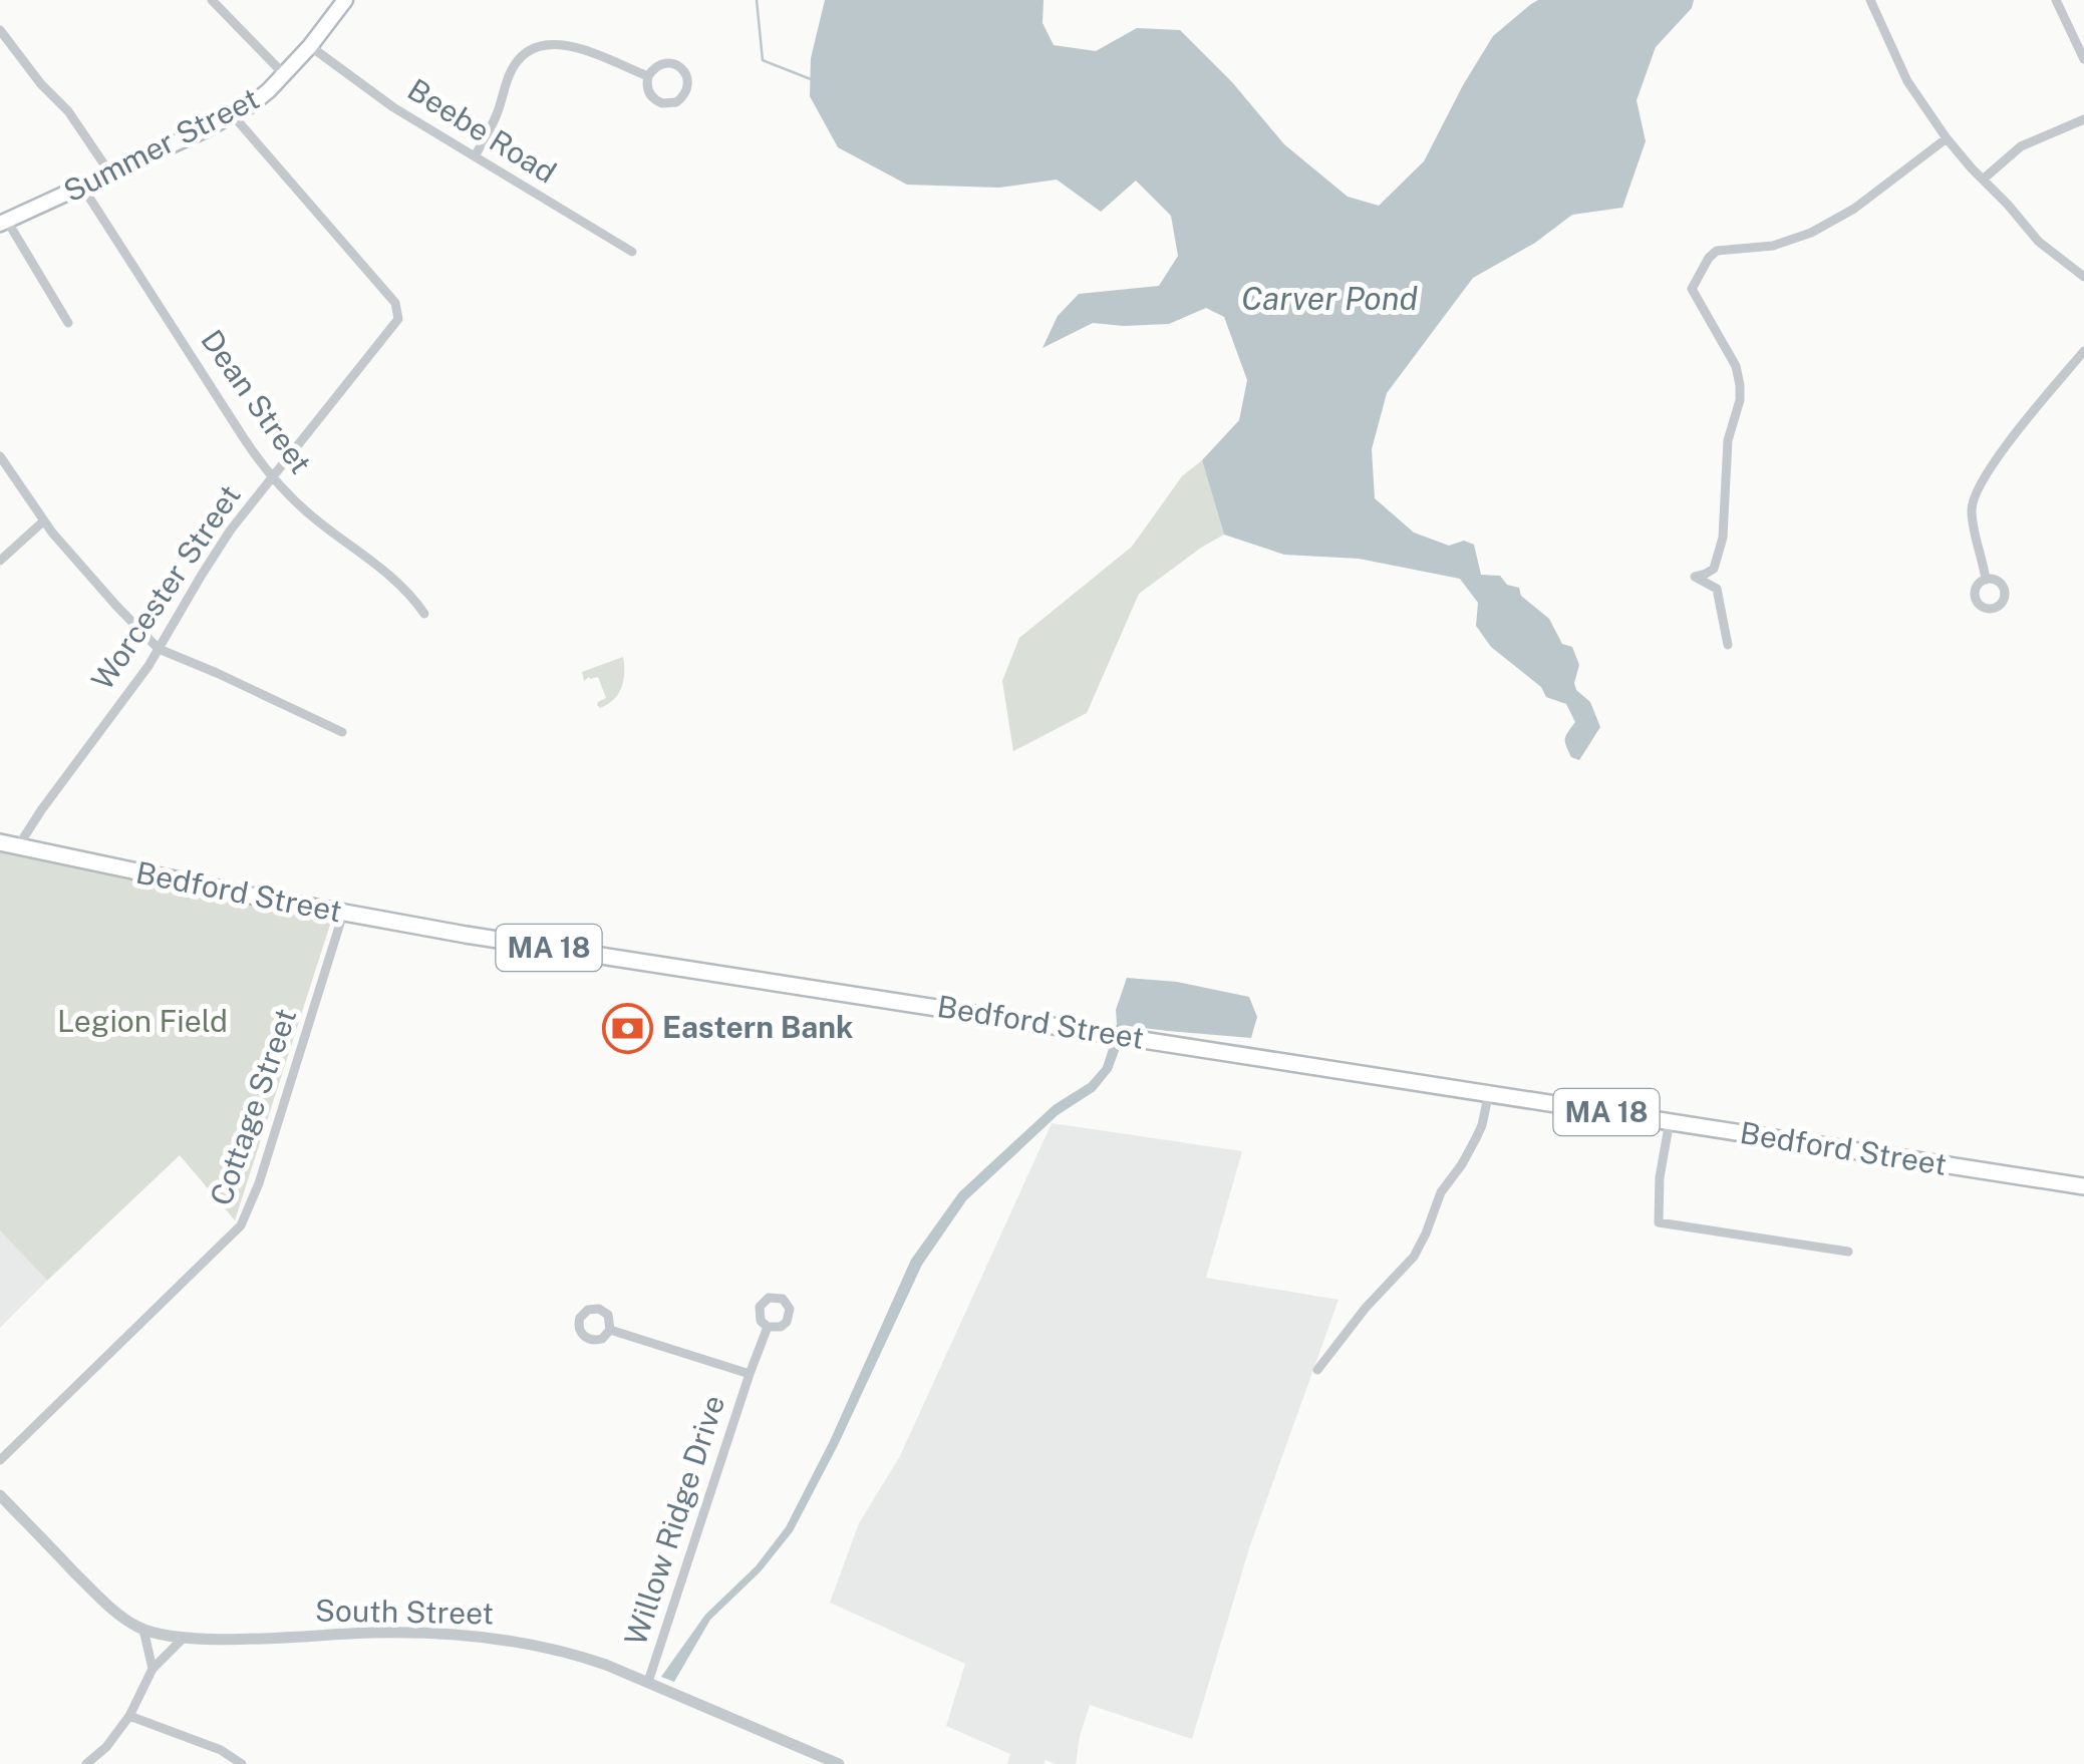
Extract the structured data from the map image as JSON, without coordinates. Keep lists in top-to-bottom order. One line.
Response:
{"streets":{"main road":["Summer Street","Bedford Street","MA 18"],"street":["Beebe Road","Dean Street","Worcester Street","Cottage Street","Willow Ridge Drive","South Street"]},"crossings":[["Beebe Road","Summer Street"],["Summer Street","Dean Street"],["Summer Street","Worcester Street"],["Dean Street","Worcester Street"],["Worcester Street","Bedford Street"],["Bedford Street","Cottage Street"],["Willow Ridge Drive","South Street"]],"water":["Carver Pond"],"parks":["Legion Field"],"places":{"bank":["Eastern Bank"]}}
